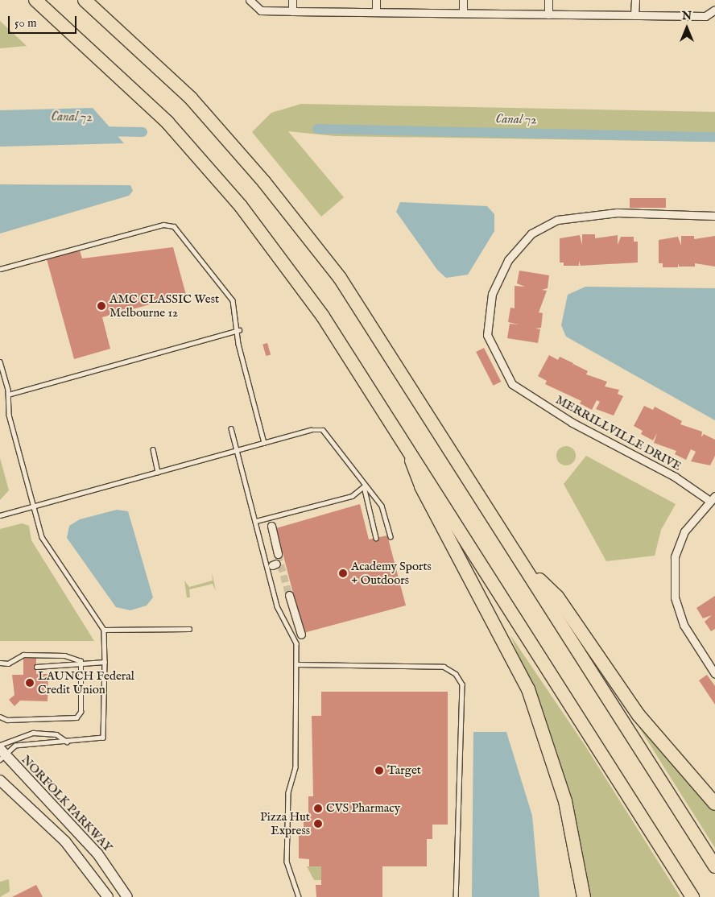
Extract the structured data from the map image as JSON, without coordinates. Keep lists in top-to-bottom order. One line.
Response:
{"streets":{"street":["MERRILLVILLE DRIVE","NORFOLK PARKWAY"]},"water":["Canal 72"],"places":["AMC CLASSIC West Melbourne 12","Academy Sports + Outdoors","LAUNCH Federal Credit Union","Target","CVS Pharmacy","Pizza Hut Express"],"scale_bar":"50 m","north":"top"}
